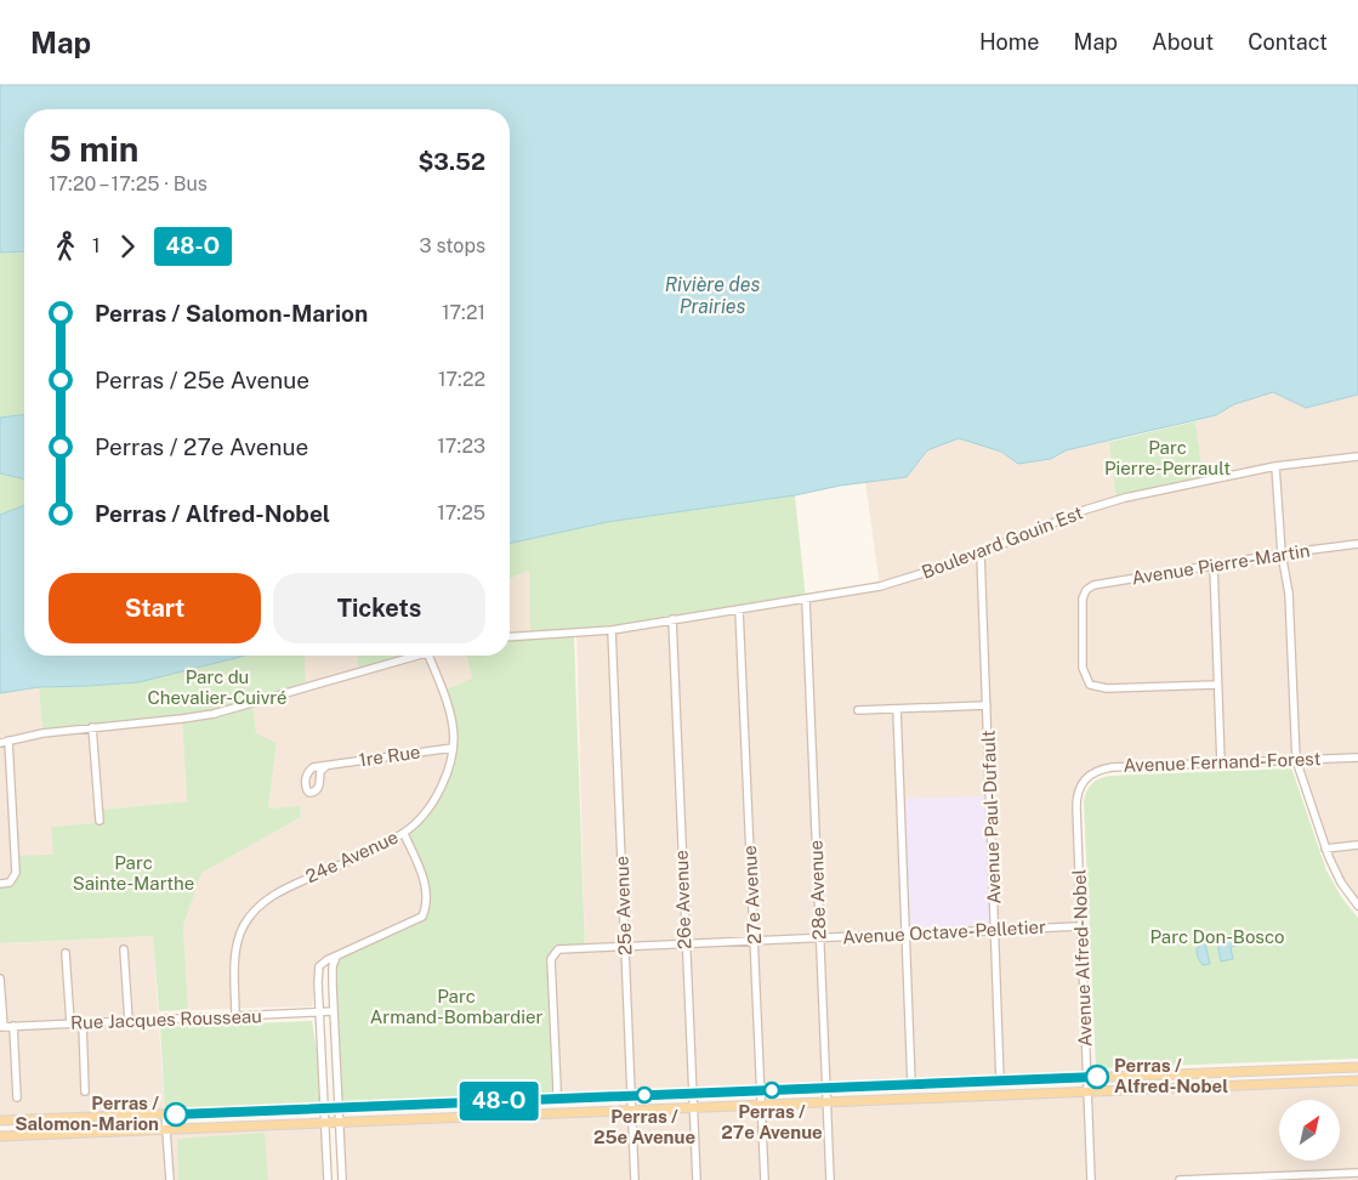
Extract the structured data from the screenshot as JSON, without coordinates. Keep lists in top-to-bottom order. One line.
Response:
{"streets":{"street":["Boulevard Gouin Est","Avenue Pierre-Martin","1re Rue","Avenue Fernand-Forest","Avenue Paul-Dufault","24e Avenue","28e Avenue","27e Avenue","26e Avenue","25e Avenue","Avenue Octave-Pelletier","Avenue Alfred-Nobel","Rue Jacques Rousseau"]},"crossings":[["Boulevard Gouin Est","Avenue Paul-Dufault"],["Boulevard Gouin Est","28e Avenue"],["Boulevard Gouin Est","27e Avenue"],["Boulevard Gouin Est","26e Avenue"],["Boulevard Gouin Est","25e Avenue"],["1re Rue","24e Avenue"],["Avenue Fernand-Forest","Avenue Alfred-Nobel"],["Avenue Paul-Dufault","Avenue Octave-Pelletier"],["24e Avenue","Rue Jacques Rousseau"],["28e Avenue","Avenue Octave-Pelletier"],["27e Avenue","Avenue Octave-Pelletier"],["26e Avenue","Avenue Octave-Pelletier"],["25e Avenue","Avenue Octave-Pelletier"],["Avenue Octave-Pelletier","Avenue Alfred-Nobel"]],"water":["Rivière des Prairies"],"parks":["Parc Pierre-Perrault","Parc du Chevalier-Cuivré","Parc Sainte-Marthe","Parc Don-Bosco","Parc Armand-Bombardier"],"places":["Perras / Alfred-Nobel","Perras / 27e Avenue","Perras / 25e Avenue","Perras / Salomon-Marion"],"lines":["bus line 48-O"],"north":"top right","page":{"header":"Map","nav":["Home","Map","About","Contact"],"on_map":"48-O","heading":["5 min","17:20 – 17:25 · Bus","$3.52"],"legs":["1","48-O","3 stops"],"list":[{"name":"Perras / Salomon-Marion","value":"17:21"},{"name":"Perras / 25e Avenue","value":"17:22"},{"name":"Perras / 27e Avenue","value":"17:23"},{"name":"Perras / Alfred-Nobel","value":"17:25"}],"buttons":["Start","Tickets"]}}
